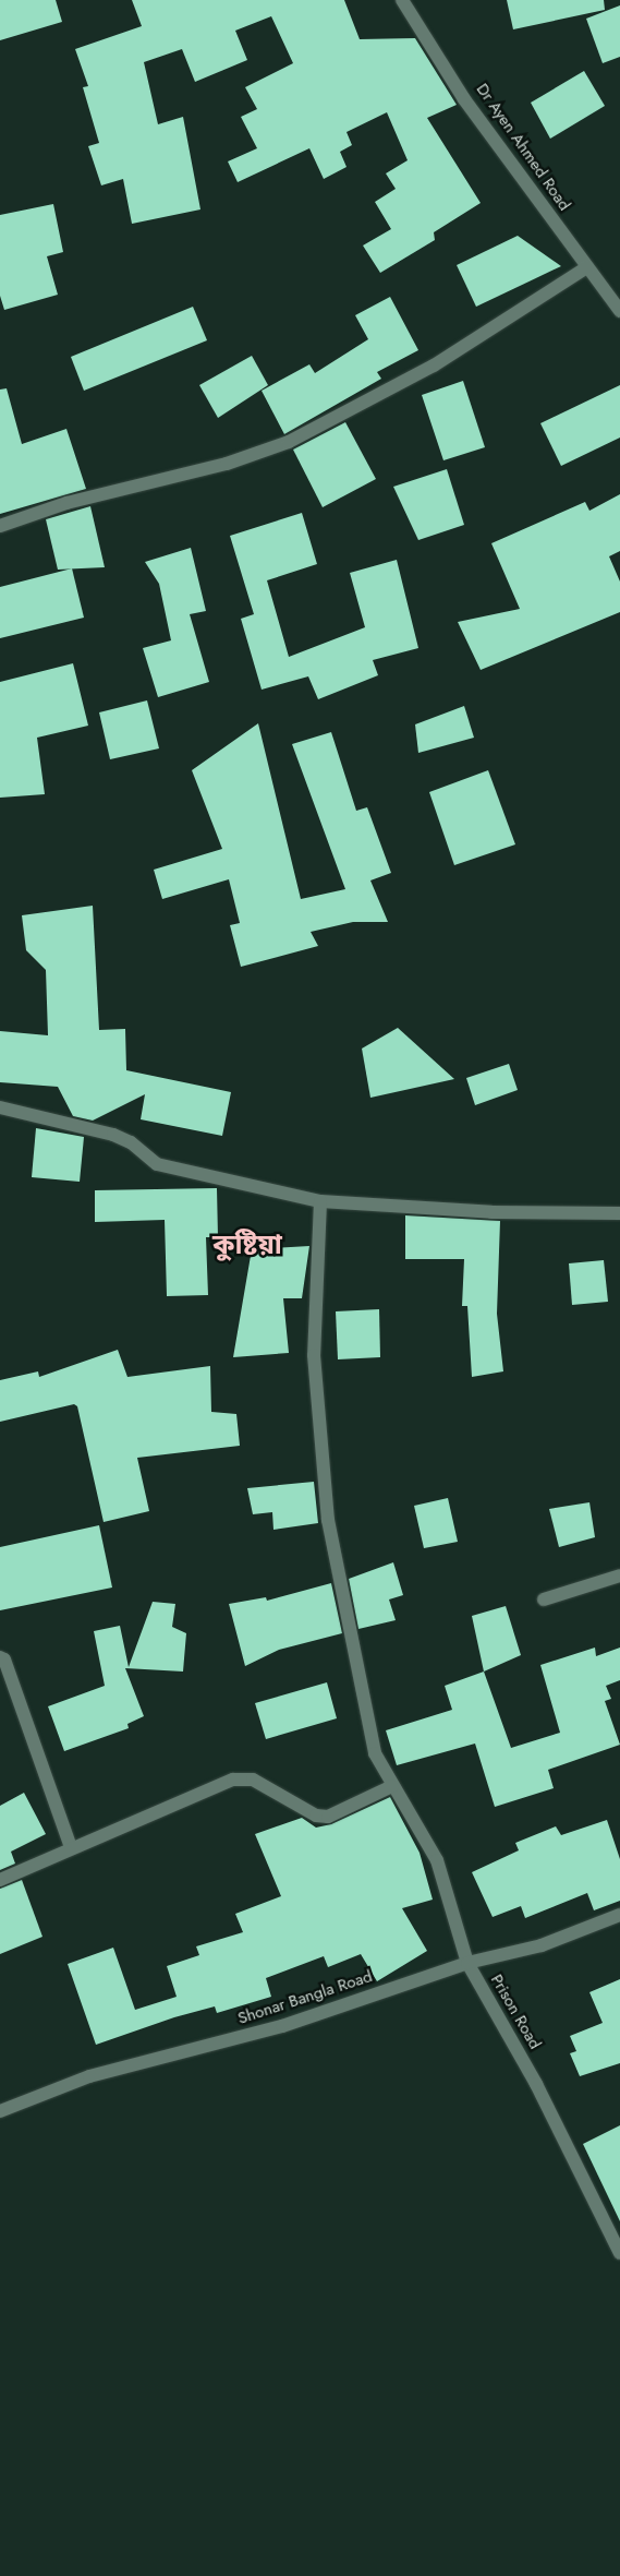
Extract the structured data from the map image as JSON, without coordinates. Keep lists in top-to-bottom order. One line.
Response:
{"streets":{"street":["Dr Ayen Ahmed Road","Shonar Bangla Road","Prison Road"]},"crossings":[["Shonar Bangla Road","Prison Road"]],"districts":["কুষ্টিয়া"]}
